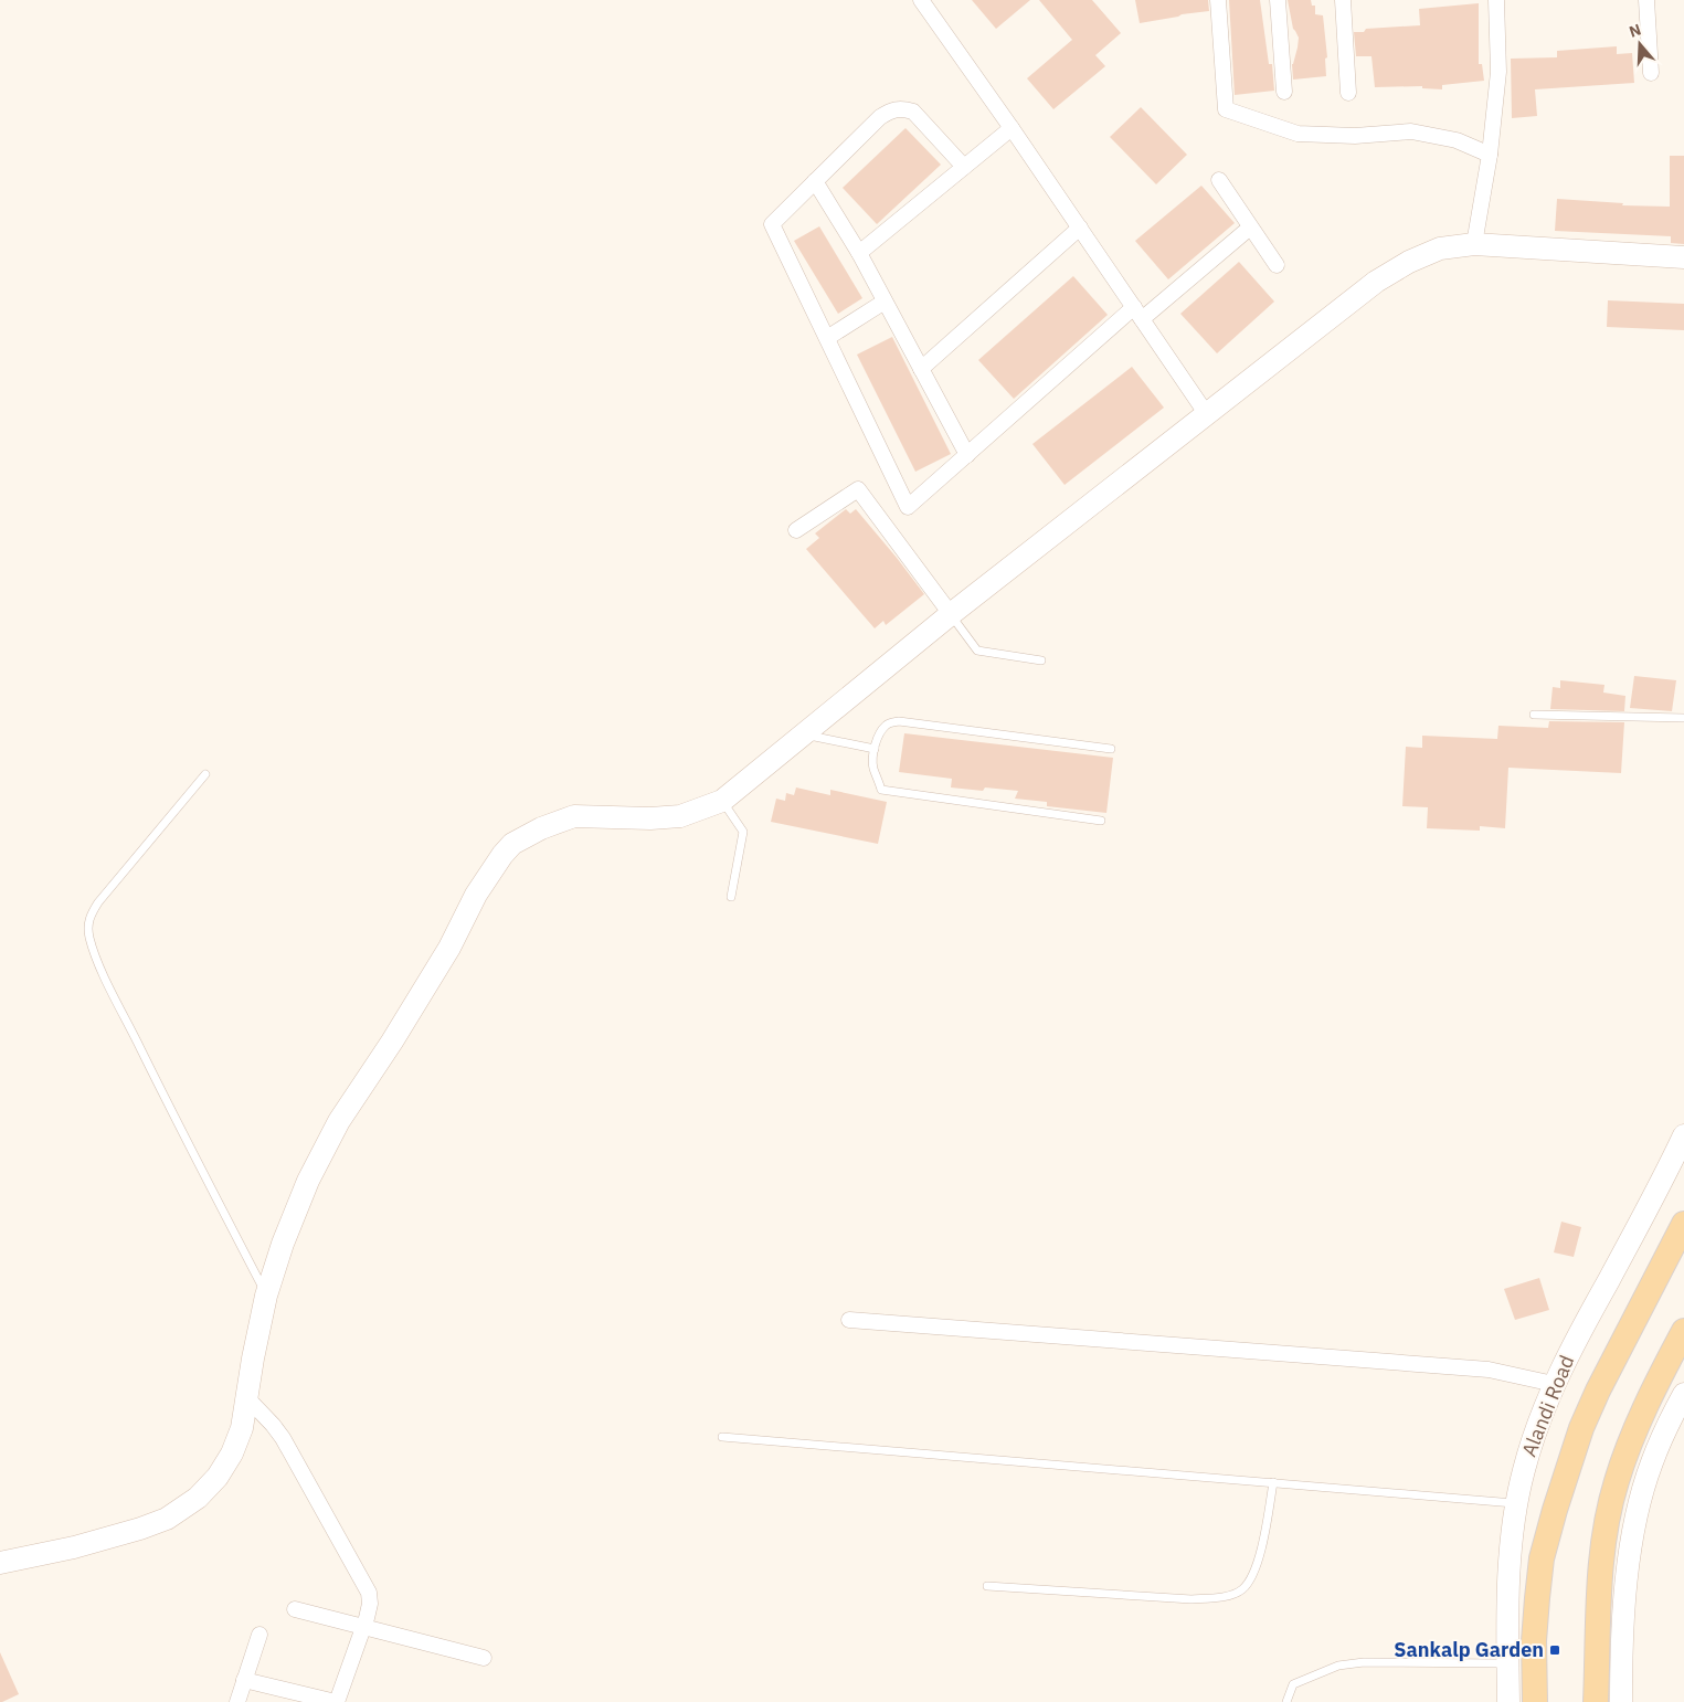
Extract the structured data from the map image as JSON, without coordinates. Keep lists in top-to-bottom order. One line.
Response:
{"streets":{"street":["Alandi Road"]},"places":{"transit":["Sankalp Garden"]},"north":"top"}
